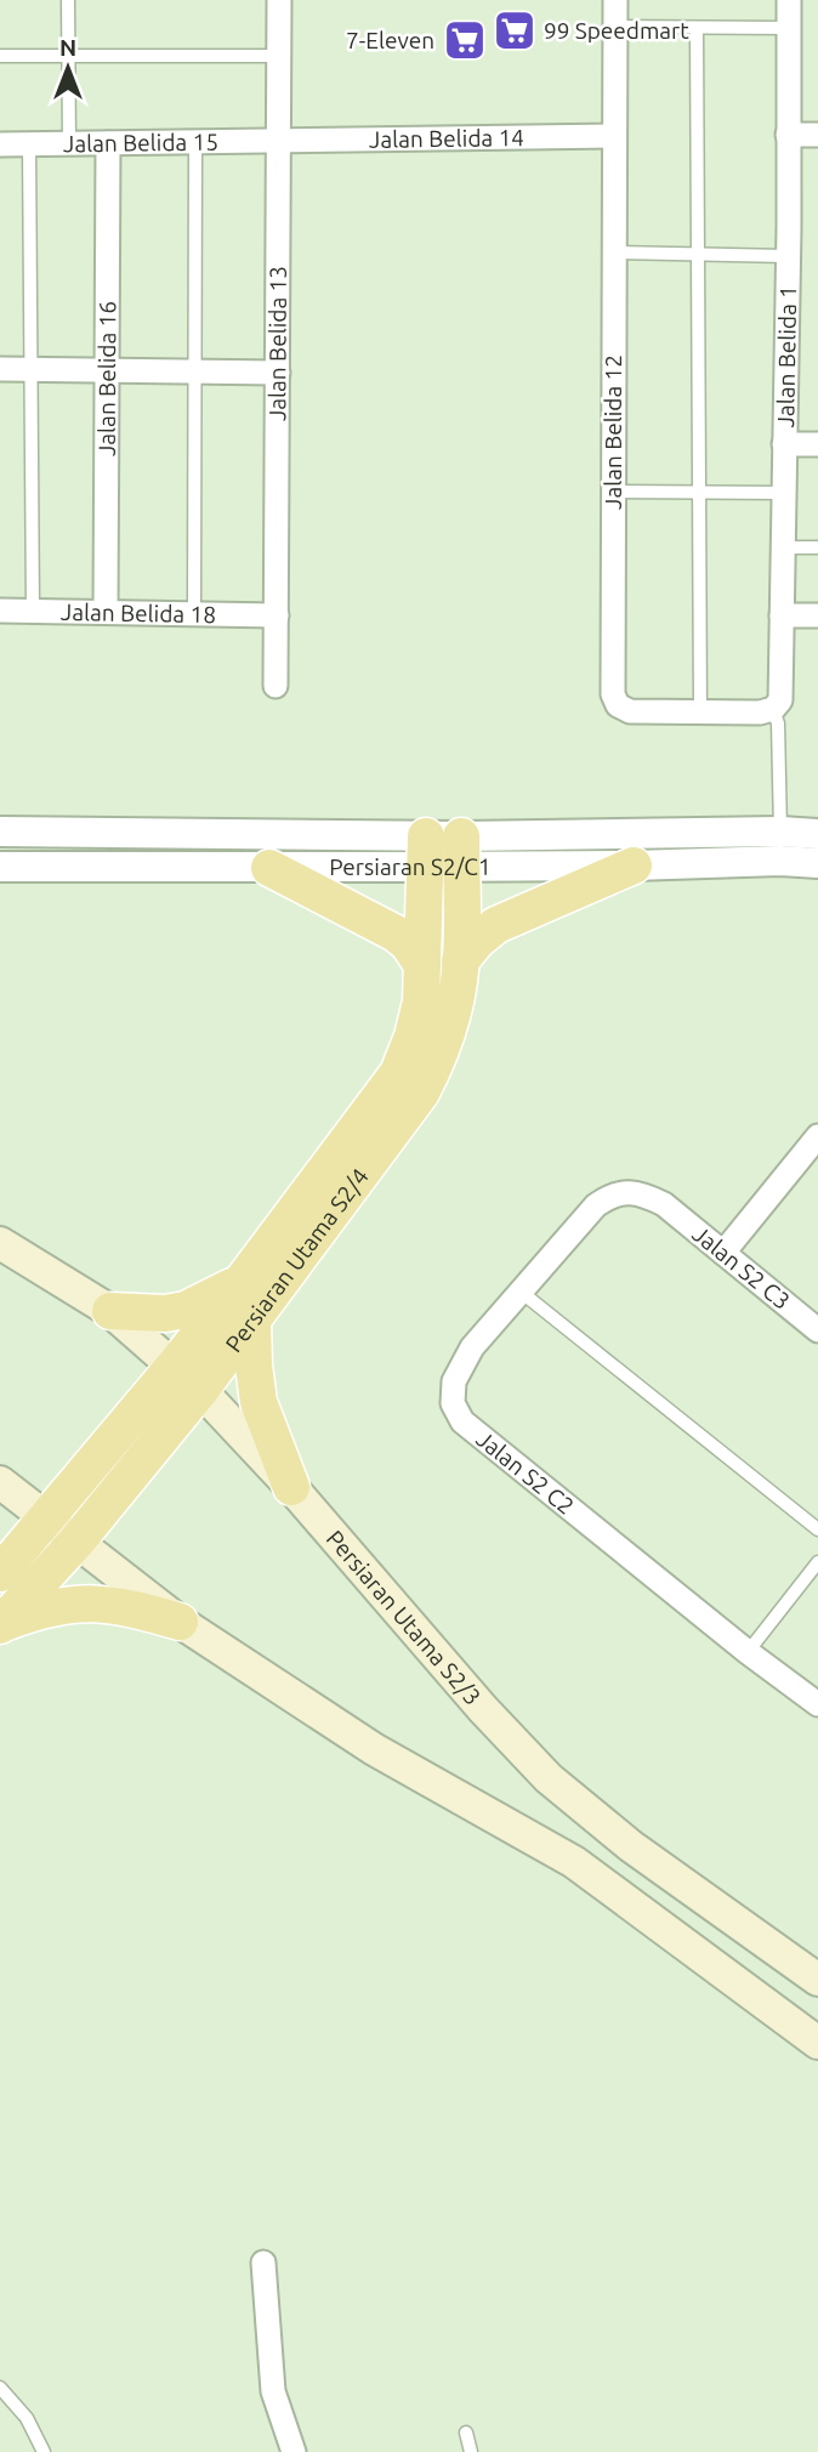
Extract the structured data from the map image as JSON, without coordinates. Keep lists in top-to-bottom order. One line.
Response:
{"streets":{"main road":["Persiaran Utama S2/4","Persiaran Utama S2/3"],"street":["Jalan Belida 14","Jalan Belida 15","Jalan Belida 13","Jalan Belida 1","Jalan Belida 16","Jalan Belida 12","Jalan Belida 18","Persiaran S2/C1","Jalan S2 C3","Jalan S2 C2"]},"crossings":[["Jalan Belida 14","Jalan Belida 15"],["Jalan Belida 14","Jalan Belida 13"],["Jalan Belida 14","Jalan Belida 12"],["Jalan Belida 15","Jalan Belida 13"],["Jalan Belida 15","Jalan Belida 16"],["Jalan Belida 13","Jalan Belida 18"],["Jalan Belida 1","Jalan Belida 12"],["Jalan Belida 16","Jalan Belida 18"],["Persiaran S2/C1","Persiaran Utama S2/4"],["Persiaran Utama S2/4","Persiaran Utama S2/3"],["Jalan S2 C3","Jalan S2 C2"]],"places":{"supermarket":["99 Speedmart","7-Eleven"]},"north":"top"}
